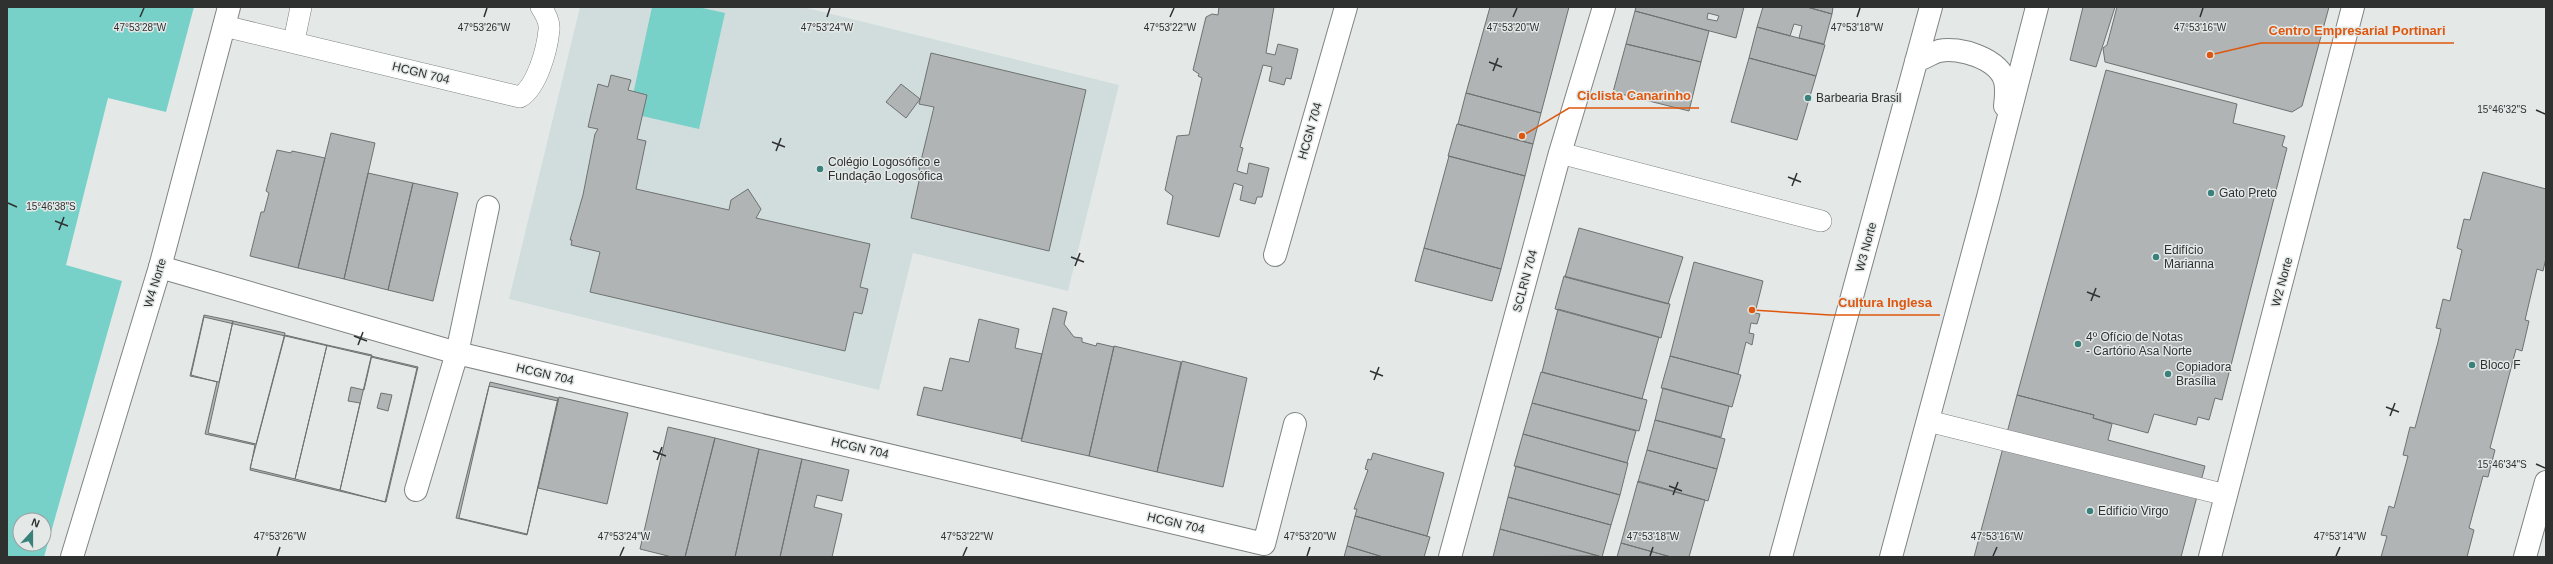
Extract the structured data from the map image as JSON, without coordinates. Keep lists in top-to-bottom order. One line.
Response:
{"streets":{"street":["HCGN 704","W3 Norte","SCLRN 704","W2 Norte","W4 Norte"]},"crossings":[["HCGN 704","W4 Norte"]],"places":["Centro Empresarial Portinari","Barbearia Brasil","Ciclista Canarinho","Colégio Logosófico e Fundação Logosófica","Gato Preto","Edifício Marianna","Cultura Inglesa","4º Ofício de Notas - Cartório Asa Norte","Bloco F","Copiadora Brasília","Edifício Virgo"],"north":"top","coordinates":["47°53'26\"W","47°53'28\"W","47°53'24\"W","47°53'22\"W","47°53'20\"W","47°53'18\"W","47°53'16\"W","15°46'32\"S","15°46'38\"S","15°46'34\"S","47°53'14\"W"]}
